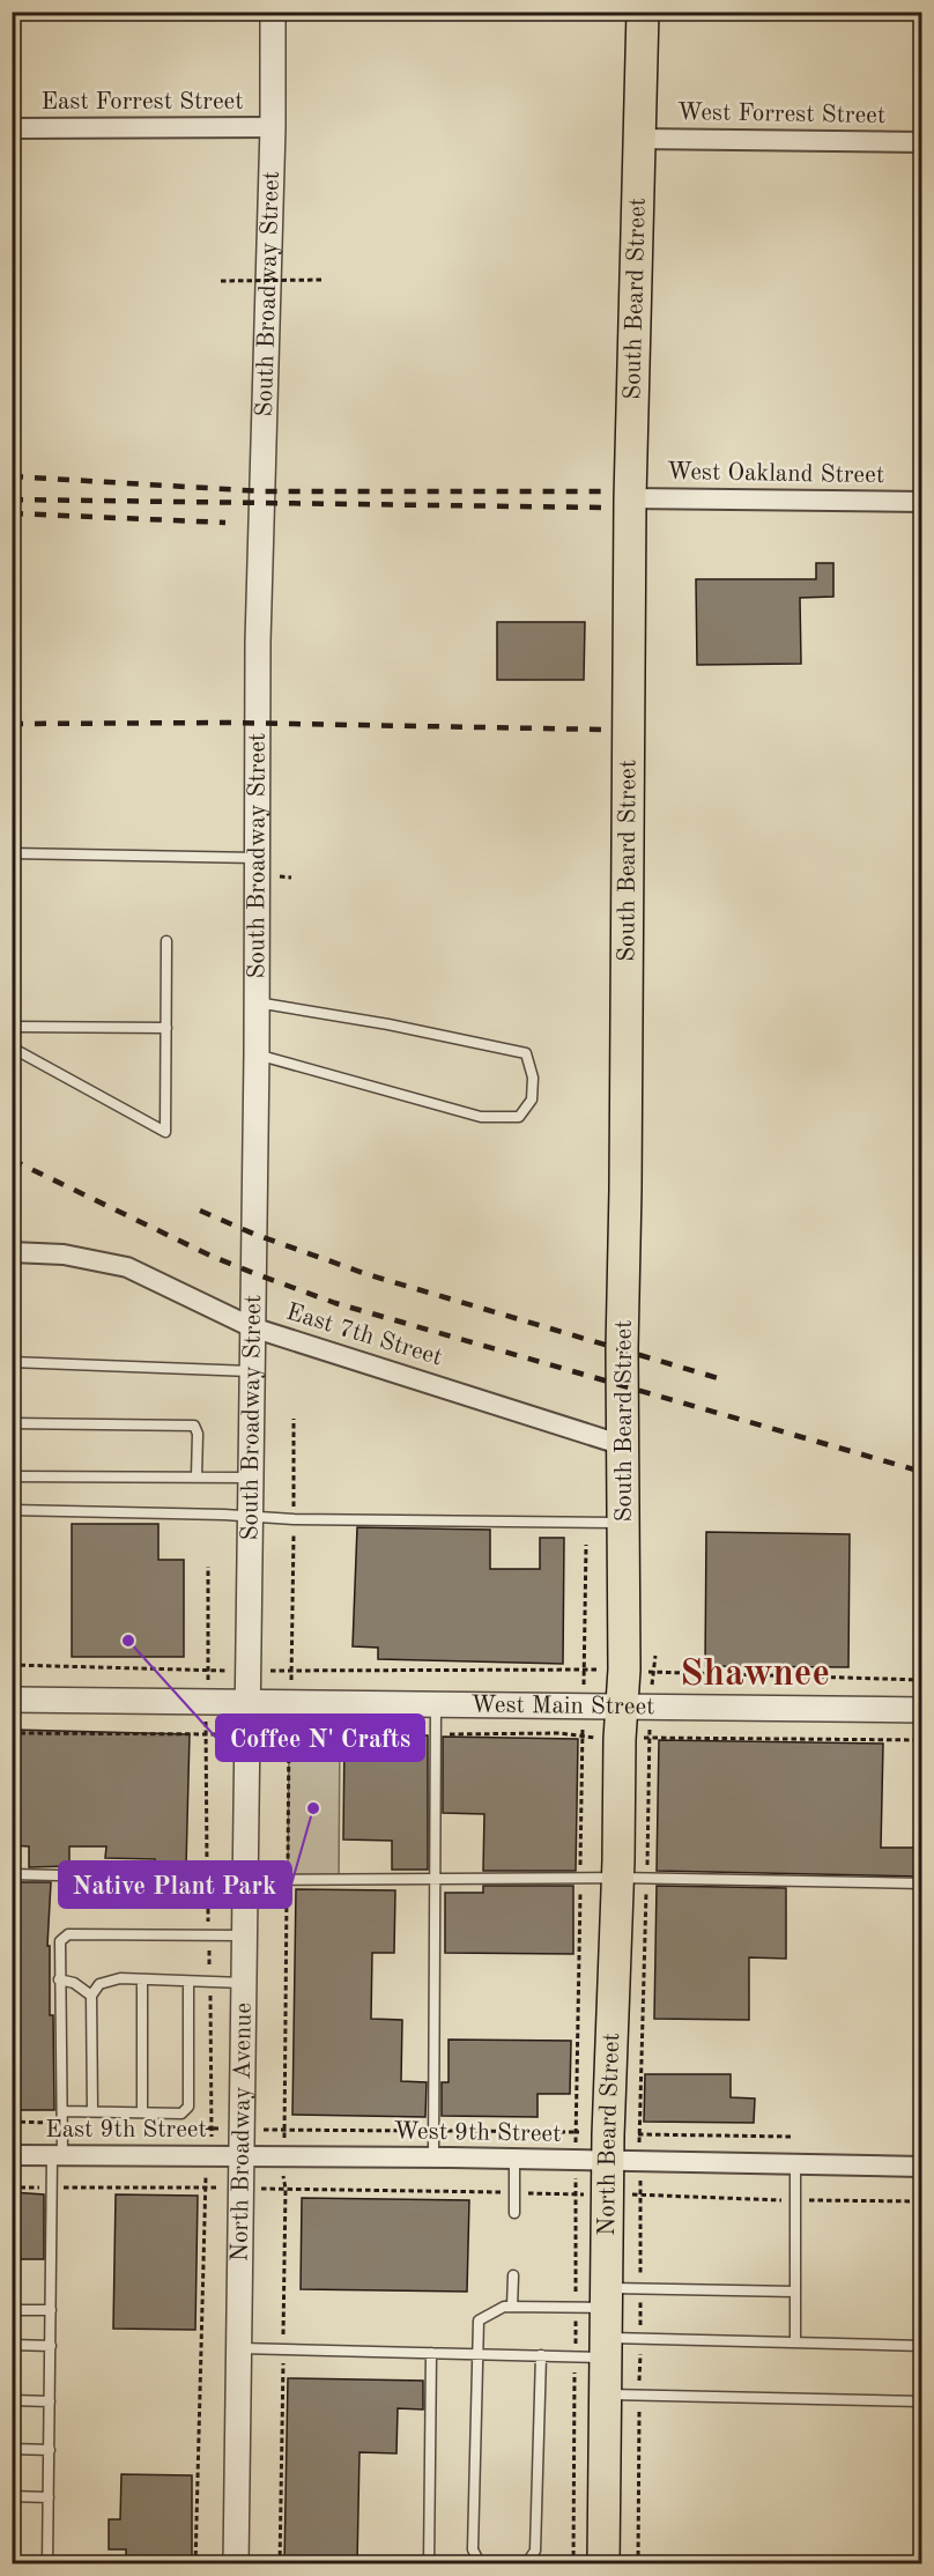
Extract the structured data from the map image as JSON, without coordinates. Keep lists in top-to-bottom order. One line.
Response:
{"streets":{"main road":["South Beard Street","North Beard Street"],"street":["East Forrest Street","West Forrest Street","South Broadway Street","West Oakland Street","East 7th Street","West Main Street","East 9th Street","North Broadway Avenue","West 9th Street"]},"crossings":[["East Forrest Street","South Broadway Street"],["West Forrest Street","South Beard Street"],["South Broadway Street","East 7th Street"],["South Broadway Street","West Main Street"],["South Broadway Street","North Broadway Avenue"],["South Beard Street","West Oakland Street"],["South Beard Street","East 7th Street"],["South Beard Street","West Main Street"],["South Beard Street","North Beard Street"],["West Main Street","North Broadway Avenue"],["West Main Street","North Beard Street"],["East 9th Street","North Broadway Avenue"],["East 9th Street","West 9th Street"],["North Broadway Avenue","West 9th Street"],["West 9th Street","North Beard Street"]],"districts":["Shawnee"],"places":["Coffee N' Crafts","Native Plant Park"]}
